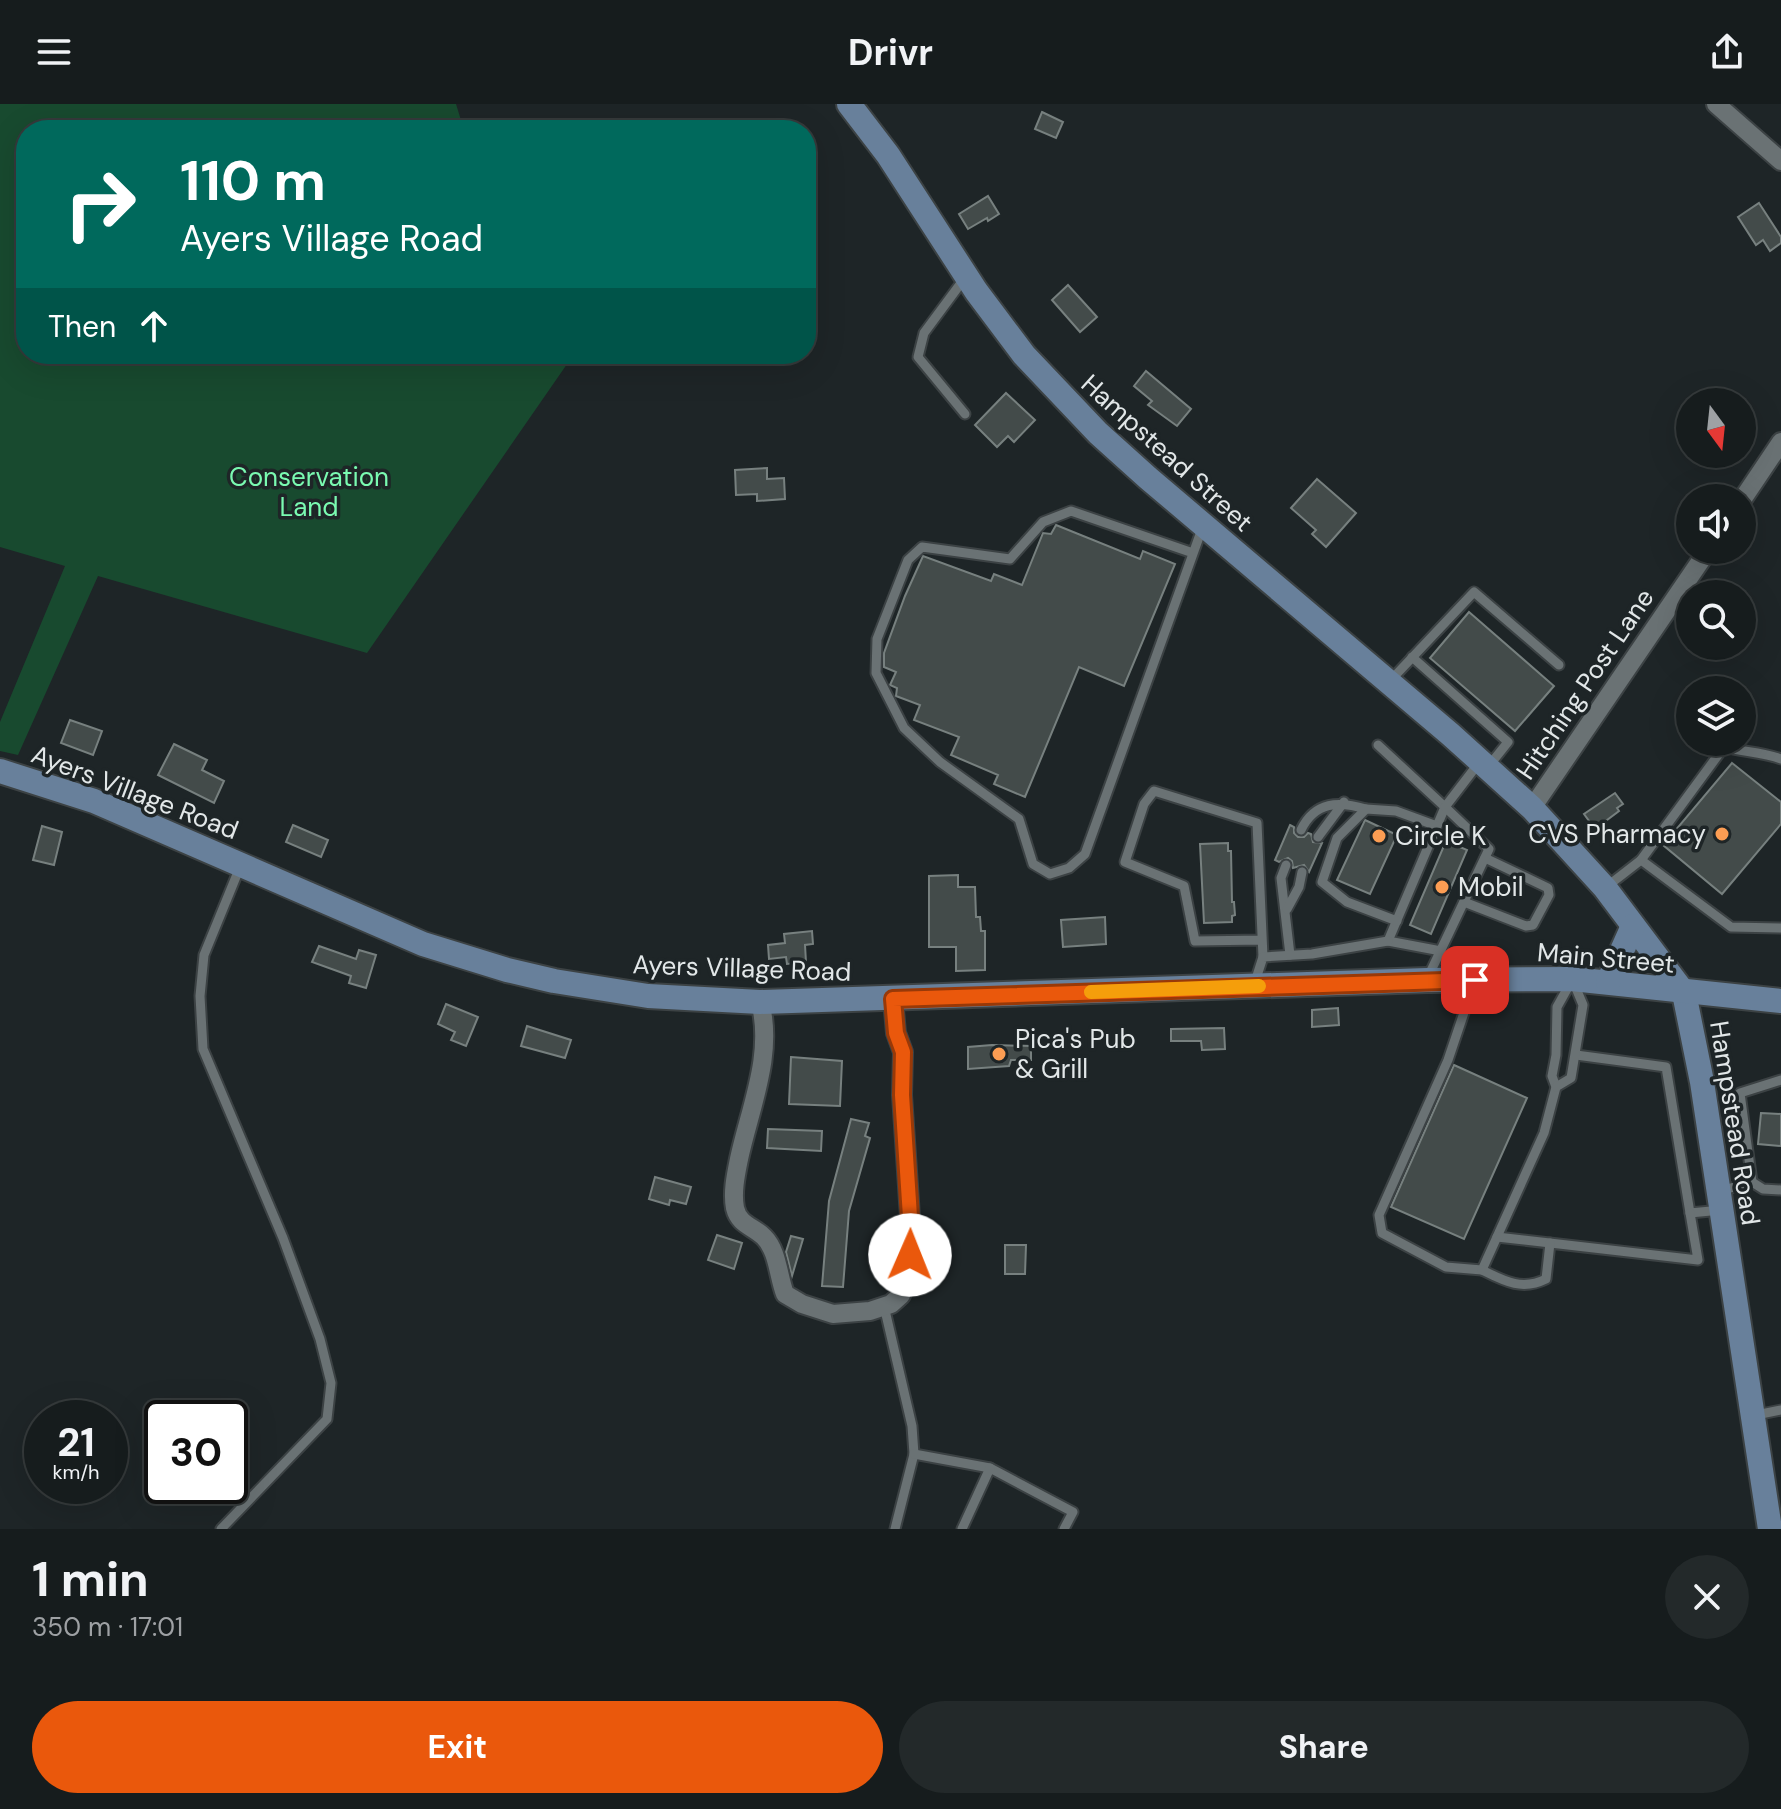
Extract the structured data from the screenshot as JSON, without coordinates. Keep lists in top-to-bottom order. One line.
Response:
{"streets":{"main road":["Hampstead Street","Ayers Village Road","Main Street","Hampstead Road"],"street":["Hitching Post Lane"]},"crossings":[["Hampstead Street","Hampstead Road"],["Hitching Post Lane","Hampstead Road"],["Ayers Village Road","Main Street"],["Main Street","Hampstead Road"]],"parks":["Conservation Land"],"places":["CVS Pharmacy","Circle K","Mobil","Pica's Pub & Grill"],"north":"bottom","page":{"header":"Drivr","turn":["110 m","Ayers Village Road"],"then":"Then","speed":"21 km/h","limit":"30","heading":["1 min","350 m · 17:01"],"buttons":["Exit","Share"]}}
